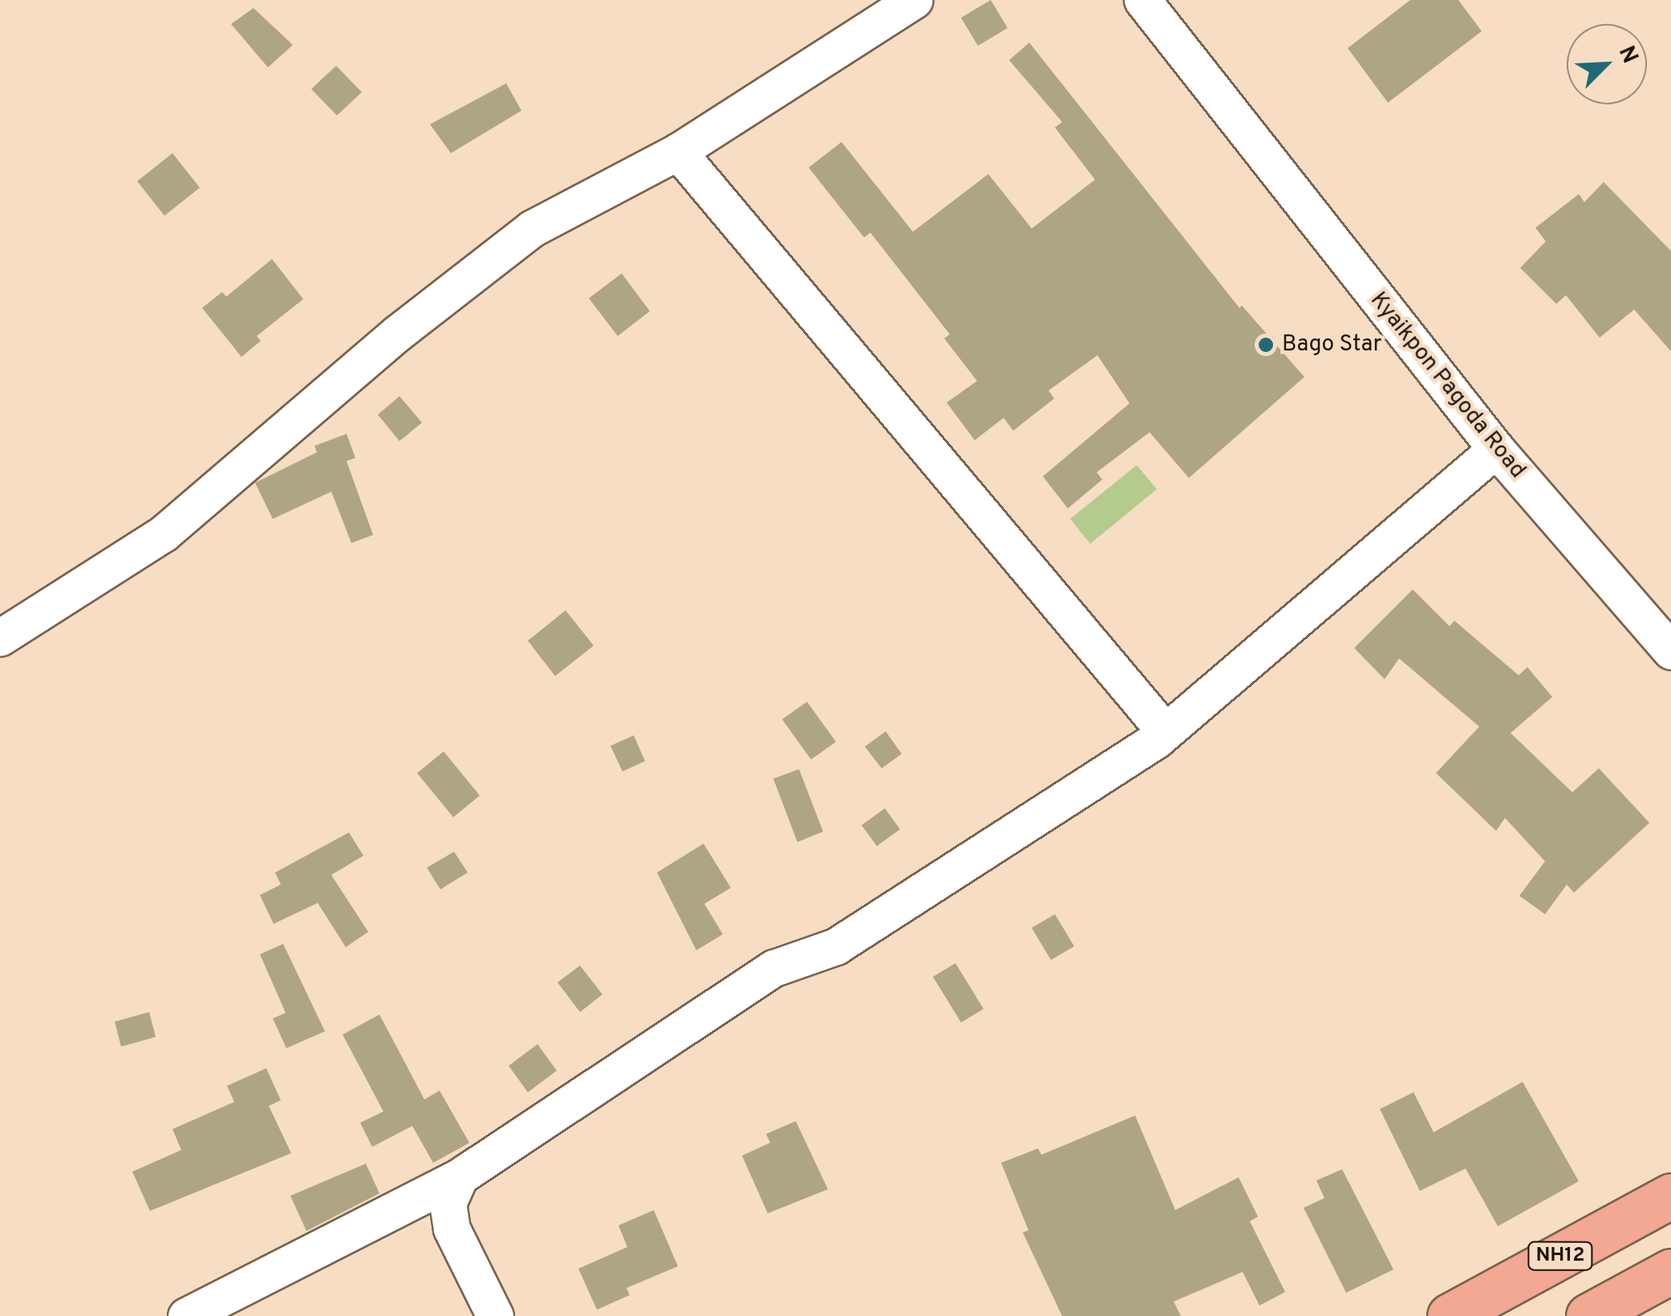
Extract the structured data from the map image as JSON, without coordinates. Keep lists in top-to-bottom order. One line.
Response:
{"streets":{"highway":["NH12"],"street":["Kyaikpon Pagoda Road"]},"places":["Bago Star"],"north":"top right"}
